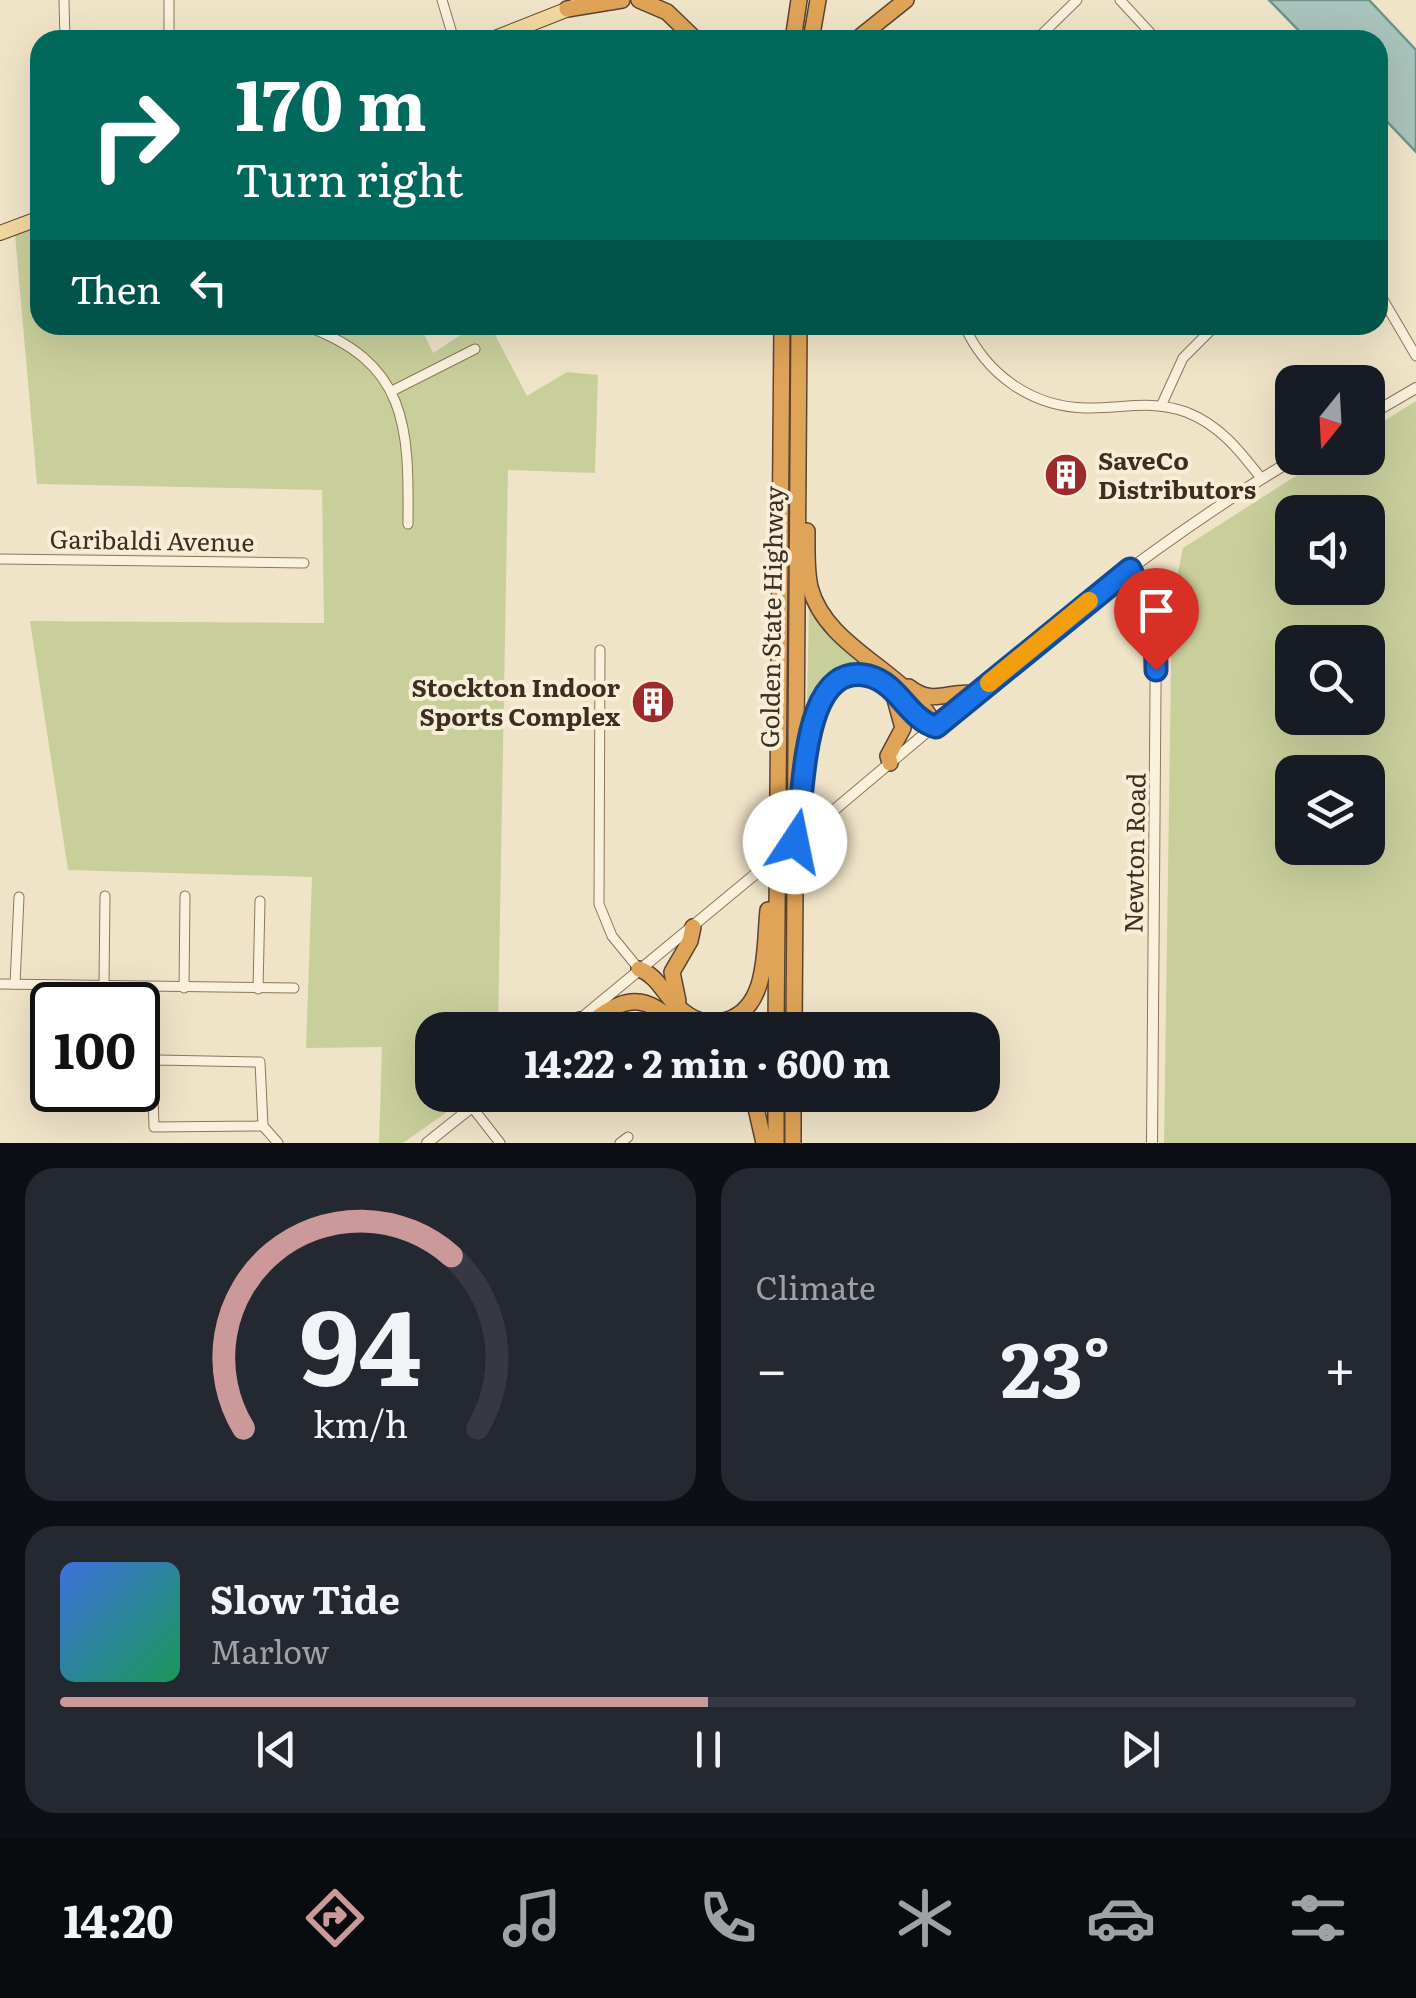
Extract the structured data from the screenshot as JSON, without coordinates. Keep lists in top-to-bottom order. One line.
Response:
{"streets":{"highway":["Golden State Highway"],"street":["Garibaldi Avenue","Newton Road"]},"places":{"building":["SaveCo Distributors","Stockton Indoor Sports Complex"]},"north":"bottom","page":{"turn":["170 m","Turn right"],"then":"Then","limit":"100","trip":"14:22 · 2 min · 600 m","tile":"Climate","heat":["−","23°","+"],"song":["Slow Tide","Marlow"],"tabs":"14:20","gauge":["94","km/h"]}}
